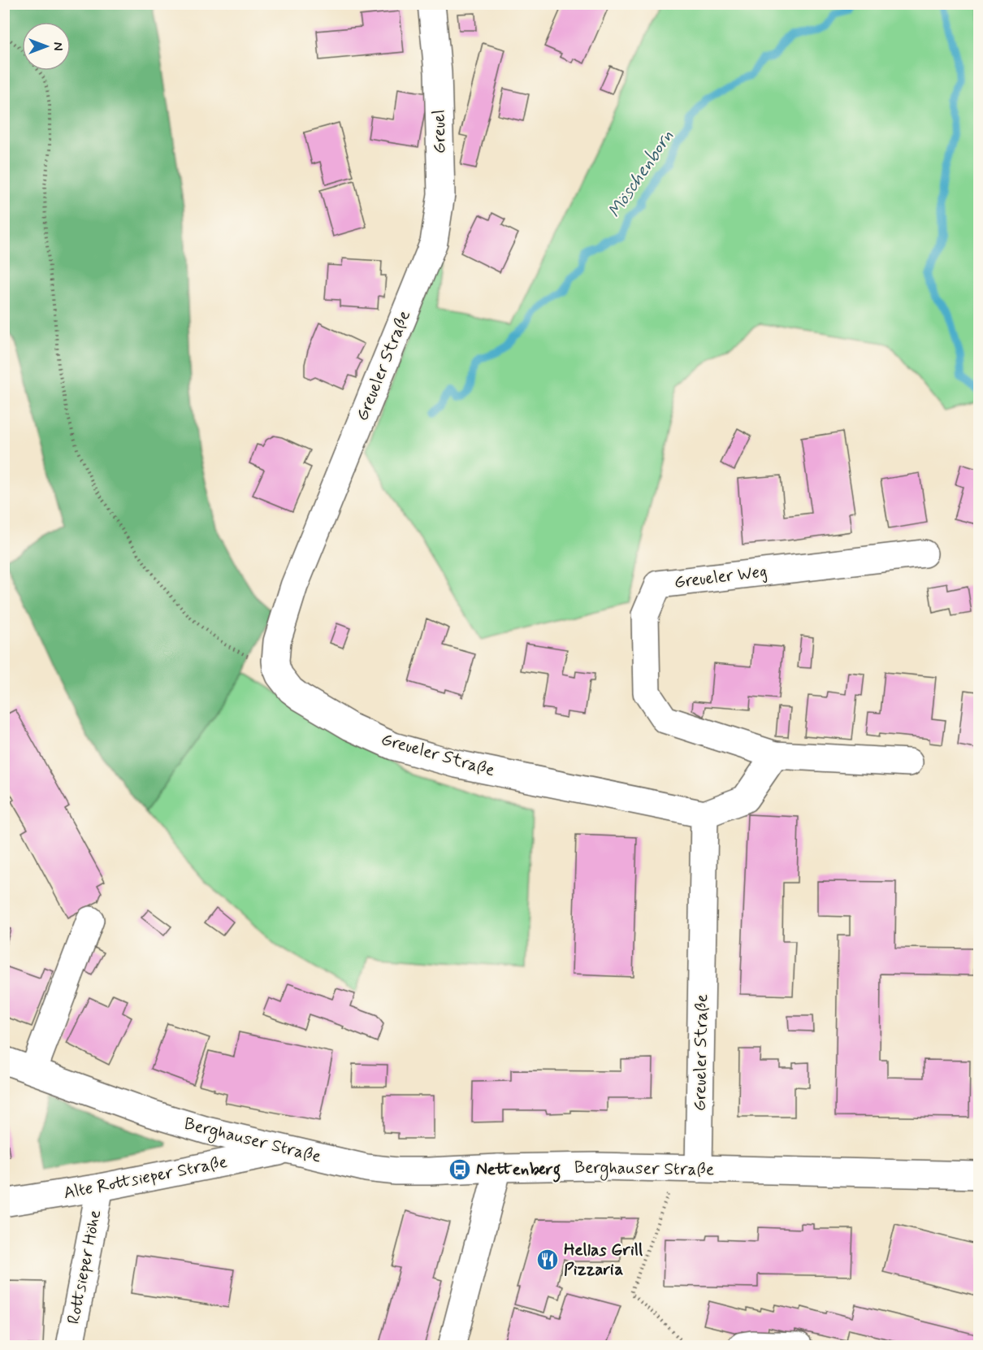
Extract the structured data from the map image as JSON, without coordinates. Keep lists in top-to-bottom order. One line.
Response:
{"streets":{"street":["Greuel","Greueler Straße","Greueler Weg","Berghauser Straße","Alte Rottsieper Straße","Rottsieper Höhe"]},"crossings":[["Greuel","Greueler Straße"],["Greueler Straße","Berghauser Straße"],["Berghauser Straße","Alte Rottsieper Straße"],["Alte Rottsieper Straße","Rottsieper Höhe"]],"water":["Möschenborn"],"places":{"bus stop":["Nettenberg"],"restaurant":["Hellas Grill Pizzaria"]},"north":"right"}
